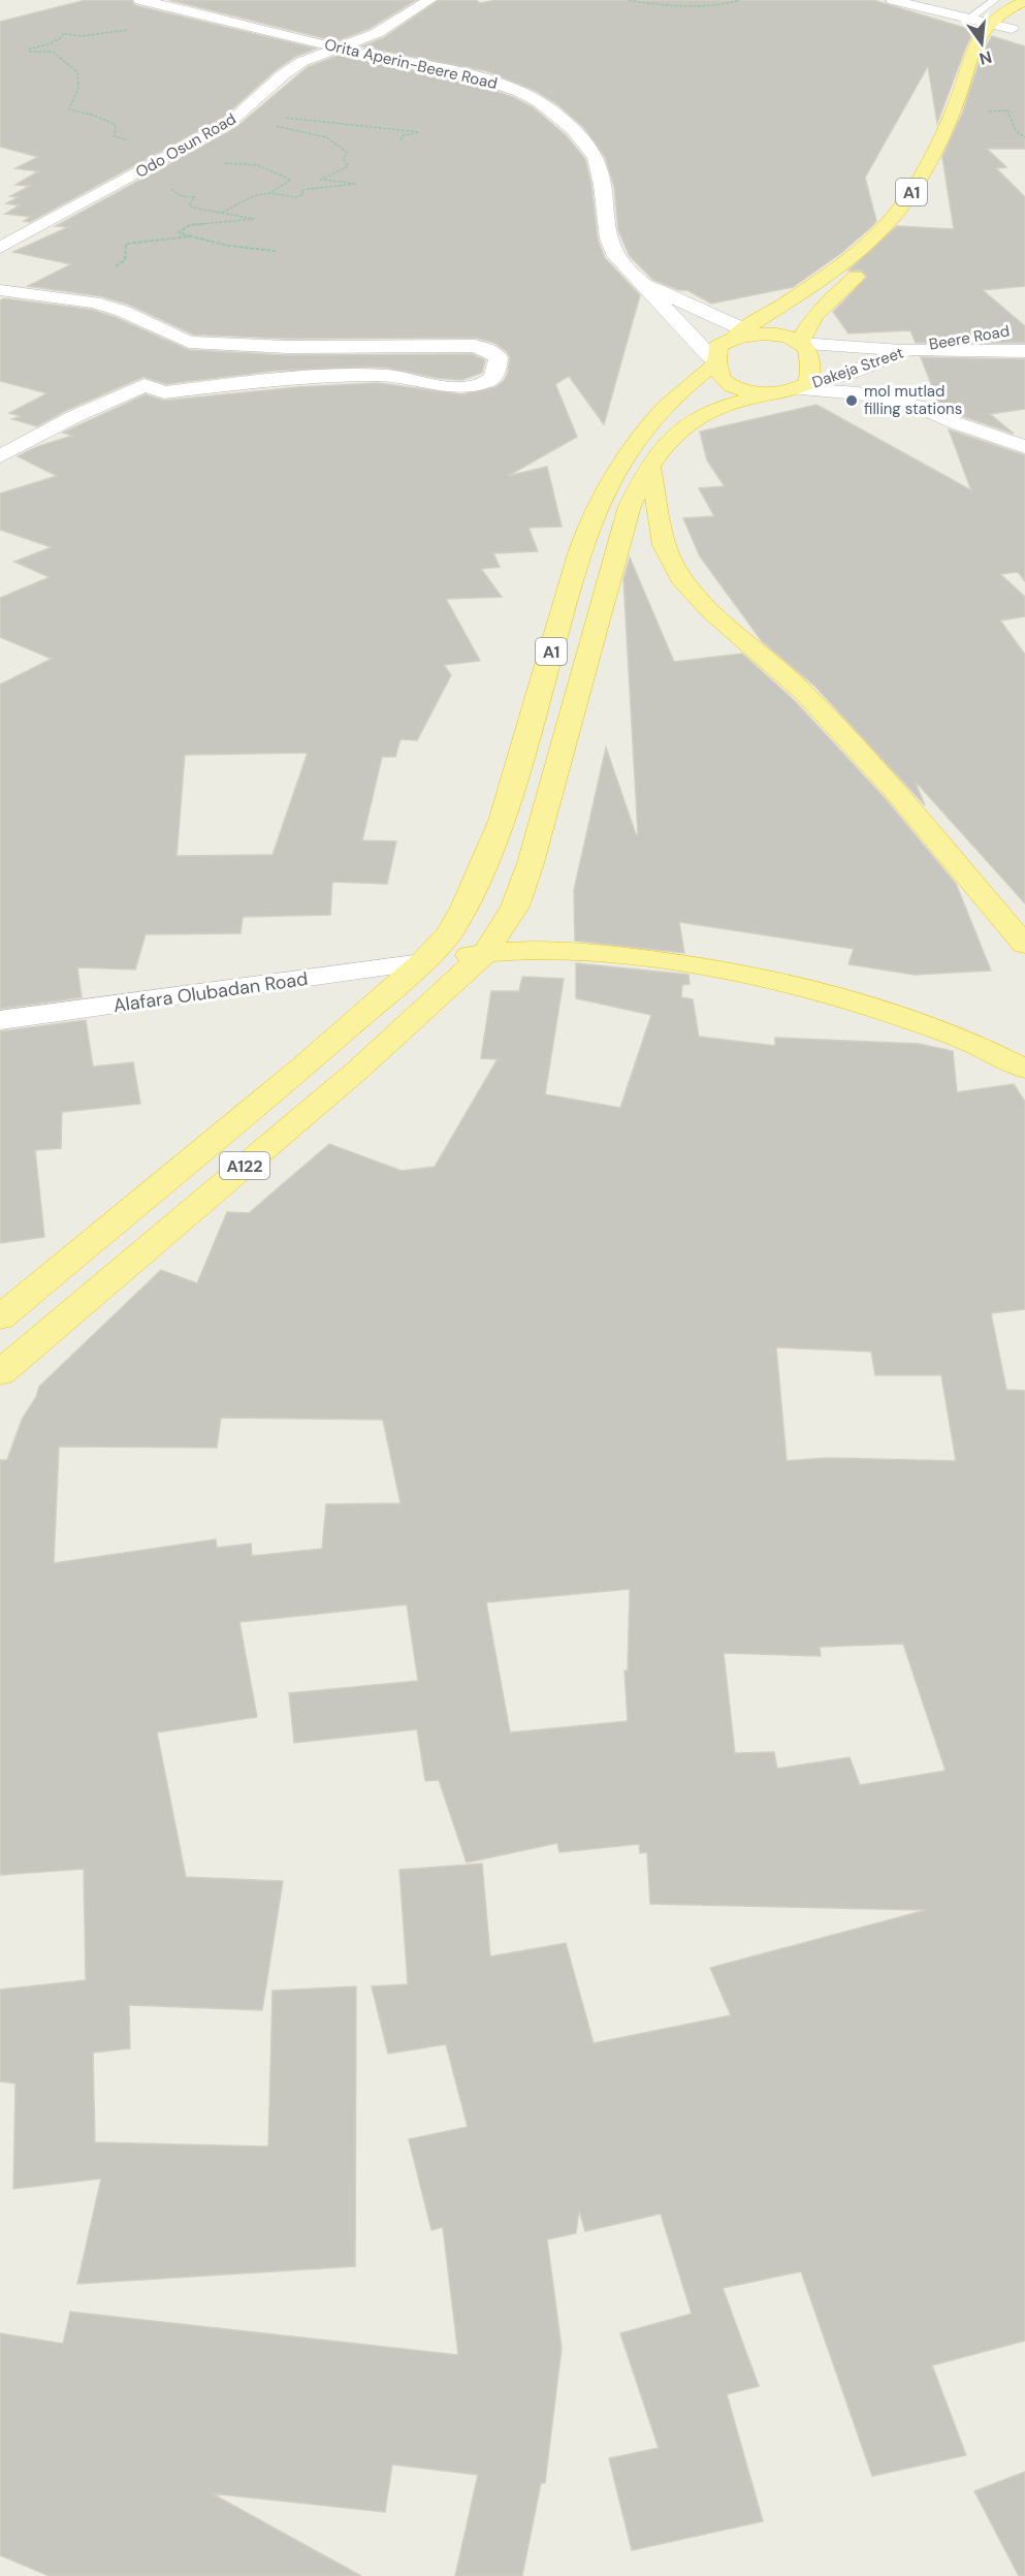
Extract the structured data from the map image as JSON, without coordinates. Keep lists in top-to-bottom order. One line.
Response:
{"streets":{"highway":["A1","A122"],"street":["Orita Aperin-Beere Road","Odo Osun Road","Beere Road","Dakeja Street","Alafara Olubadan Road"]},"crossings":[["Orita Aperin-Beere Road","Odo Osun Road"],["Orita Aperin-Beere Road","A1"],["Orita Aperin-Beere Road","Beere Road"],["Orita Aperin-Beere Road","Dakeja Street"],["A1","Beere Road"],["A1","Dakeja Street"],["A1","Alafara Olubadan Road"],["A1","A122"],["Beere Road","Dakeja Street"],["Alafara Olubadan Road","A122"]],"places":["mol mutlad filling stations"],"north":"bottom"}
